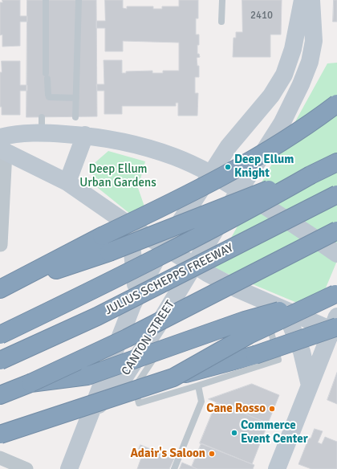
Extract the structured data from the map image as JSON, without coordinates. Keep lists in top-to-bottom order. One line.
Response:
{"streets":{"highway":["JULIUS SCHEPPS FREEWAY"],"main road":["CANTON STREET"]},"parks":["Deep Ellum Urban Gardens"],"places":["Deep Ellum Knight","Cane Rosso","Commerce Event Center","Adair's Saloon"],"house_numbers":["2410"]}
